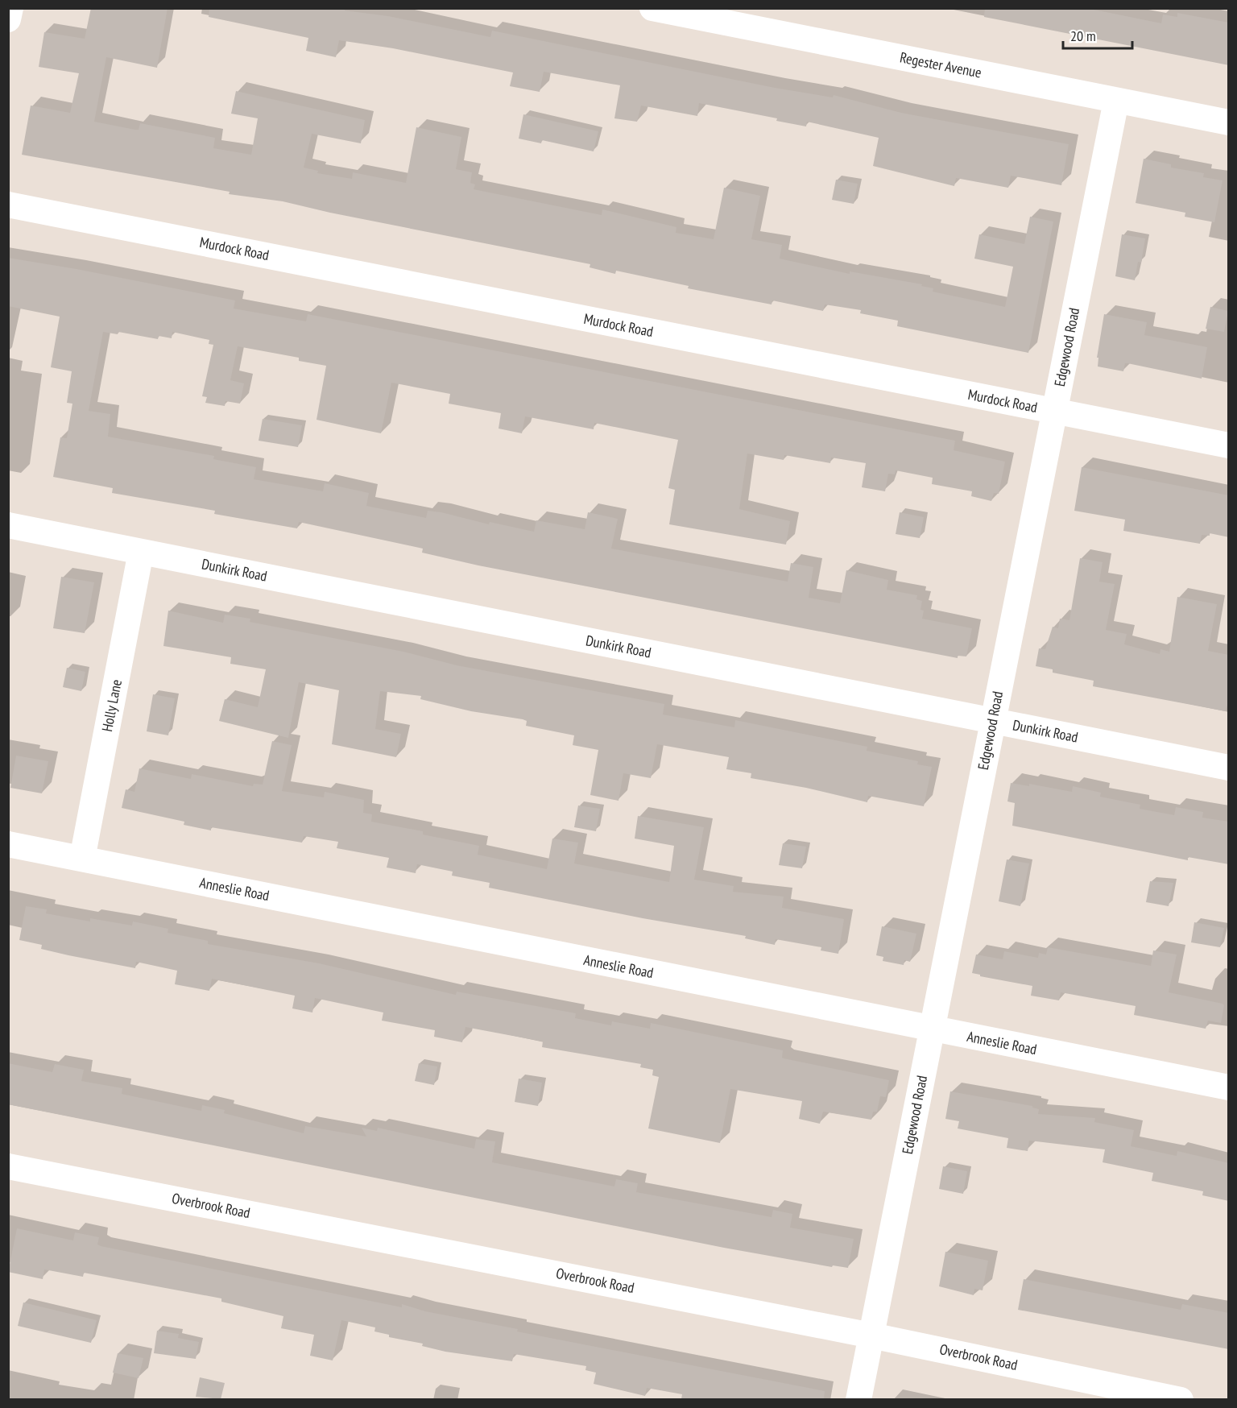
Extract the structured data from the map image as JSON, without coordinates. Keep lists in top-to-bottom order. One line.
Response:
{"streets":{"street":["Regester Avenue","Murdock Road","Edgewood Road","Dunkirk Road","Holly Lane","Anneslie Road","Overbrook Road"]},"crossings":[["Regester Avenue","Edgewood Road"],["Murdock Road","Edgewood Road"],["Edgewood Road","Dunkirk Road"],["Edgewood Road","Anneslie Road"],["Edgewood Road","Overbrook Road"],["Dunkirk Road","Holly Lane"],["Holly Lane","Anneslie Road"]],"scale_bar":"20 m"}
